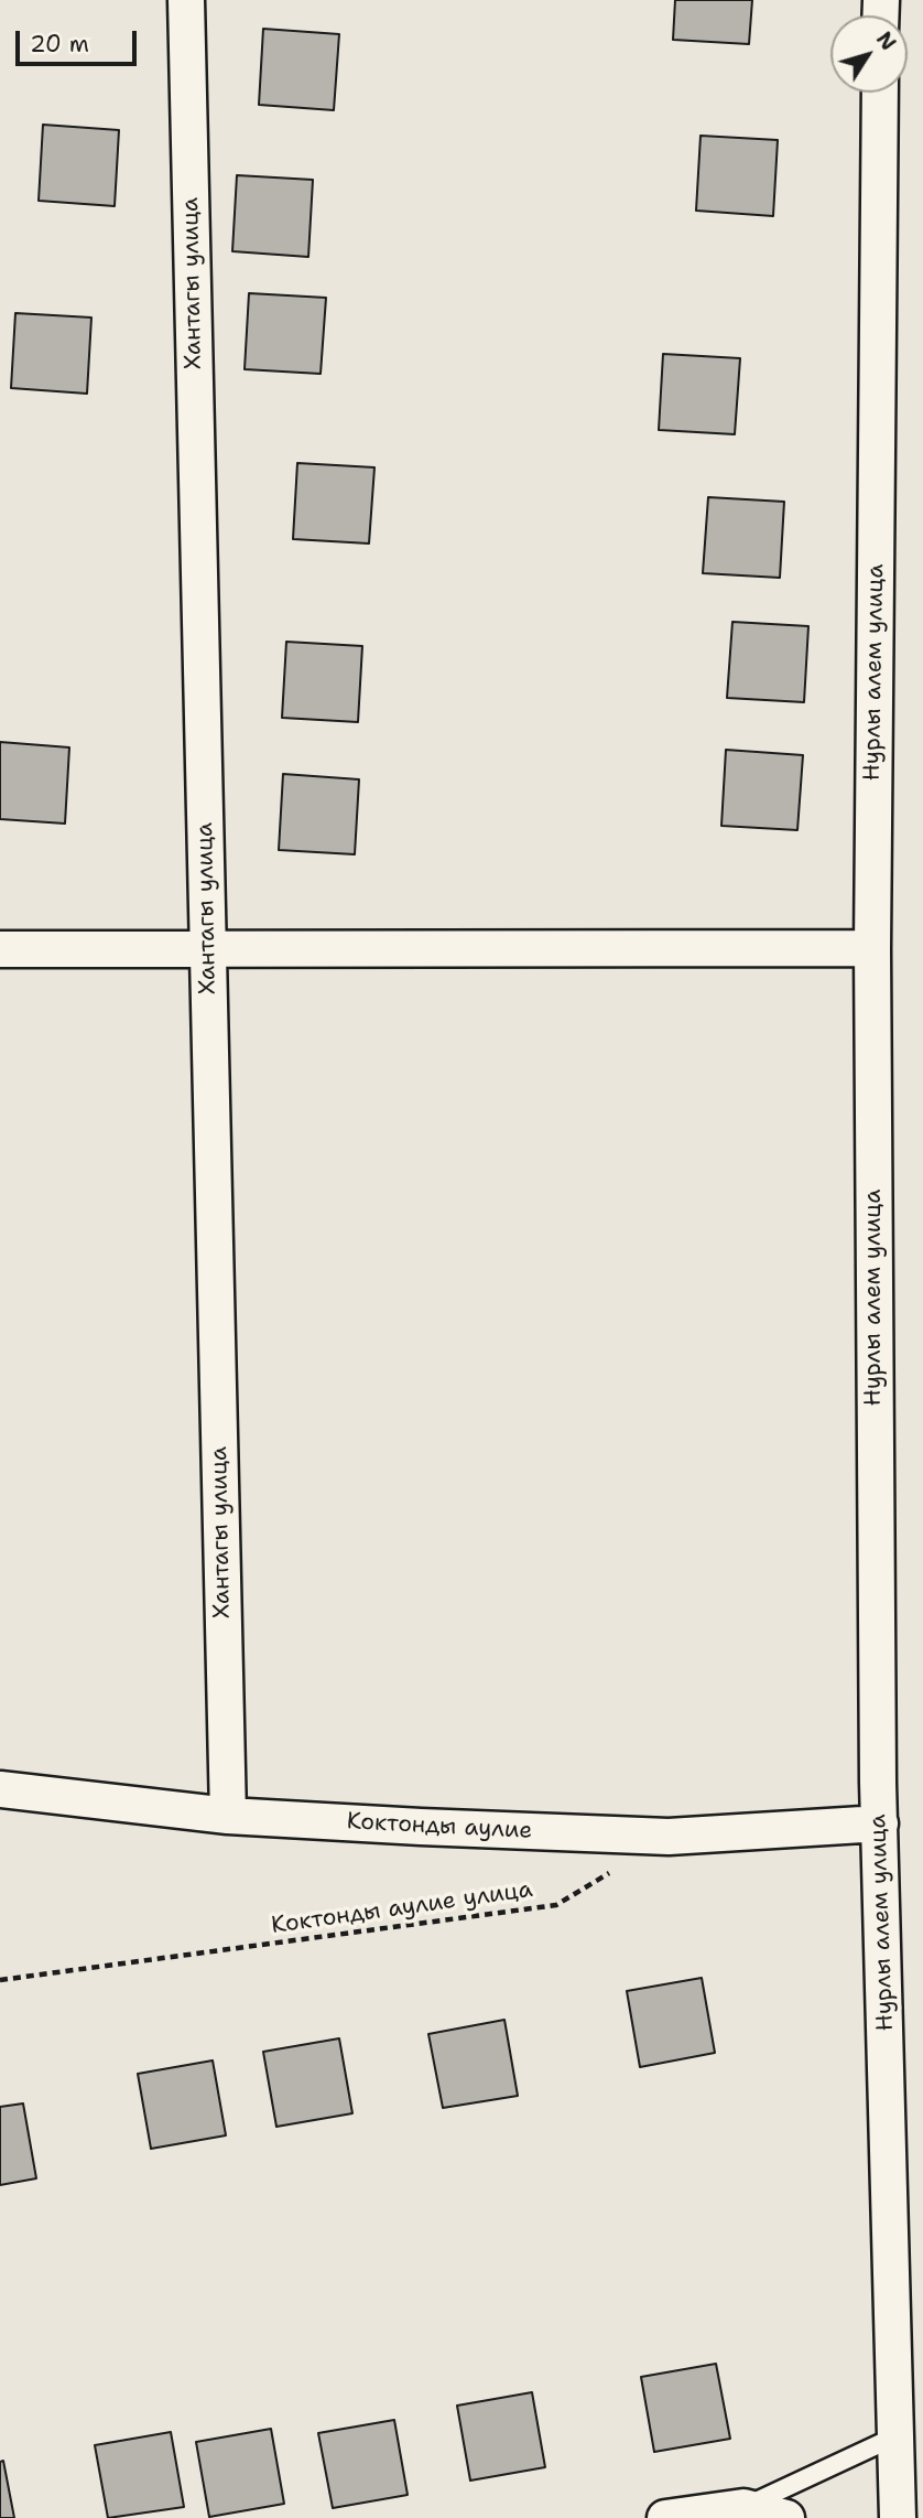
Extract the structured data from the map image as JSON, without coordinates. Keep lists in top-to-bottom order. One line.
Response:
{"streets":{"street":["Хантагы улица","Нурлы алем улица","Коктонды аулие"],"path":["Коктонды аулие улица"]},"crossings":[["Хантагы улица","Коктонды аулие"],["Нурлы алем улица","Коктонды аулие"]],"scale_bar":"20 m","north":"top right"}
